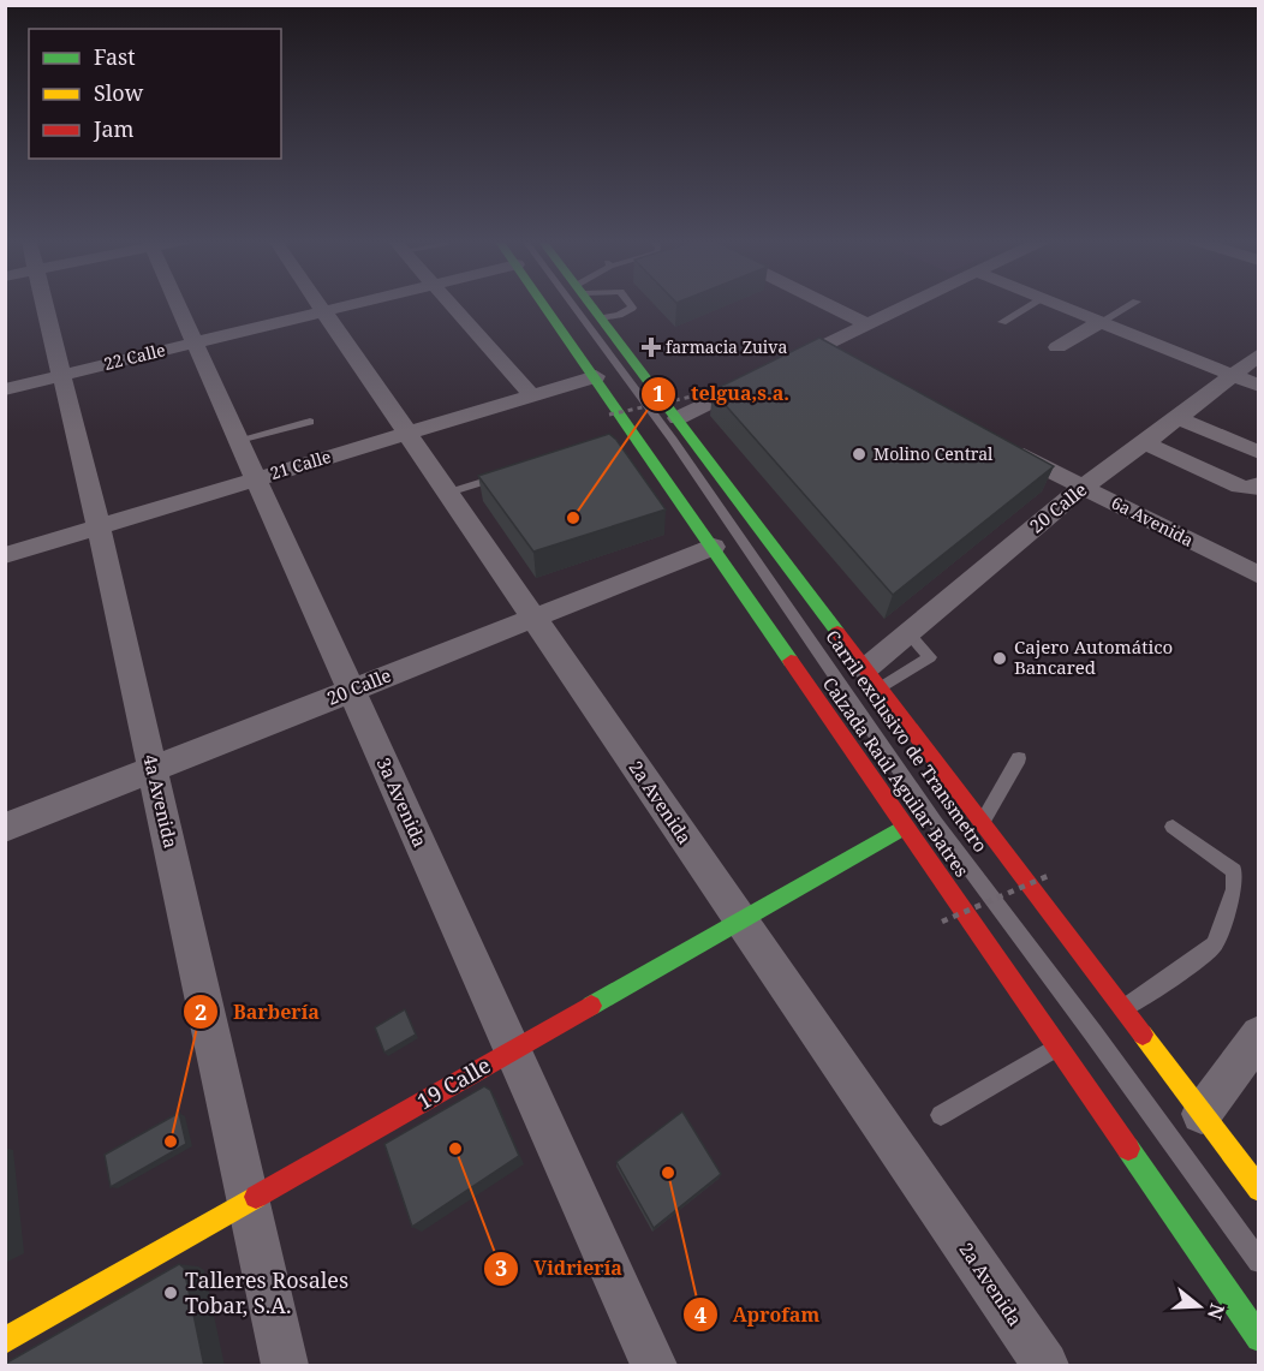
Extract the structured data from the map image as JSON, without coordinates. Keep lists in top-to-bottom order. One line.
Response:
{"streets":{"main road":["Calzada Raúl Aguilar Batres","19 Calle"],"street":["22 Calle","21 Calle","20 Calle","6a Avenida","4a Avenida","3a Avenida","2a Avenida"],"lane":["Carril exclusivo de Transmetro"]},"crossings":[["22 Calle","4a Avenida"],["22 Calle","3a Avenida"],["22 Calle","2a Avenida"],["21 Calle","Calzada Raúl Aguilar Batres"],["21 Calle","4a Avenida"],["21 Calle","3a Avenida"],["21 Calle","2a Avenida"],["20 Calle","6a Avenida"],["20 Calle","Calzada Raúl Aguilar Batres"],["20 Calle","4a Avenida"],["20 Calle","3a Avenida"],["20 Calle","2a Avenida"],["Calzada Raúl Aguilar Batres","19 Calle"],["4a Avenida","19 Calle"],["3a Avenida","19 Calle"],["2a Avenida","19 Calle"]],"places":{"health":["farmacia Zuiva"],"other":["Molino Central","telgua,s.a.","Cajero Automático Bancared","Barbería","Vidriería","Aprofam","Talleres Rosales Tobar, S.A."]},"legend":["Fast","Slow","Jam"],"north":"right"}
